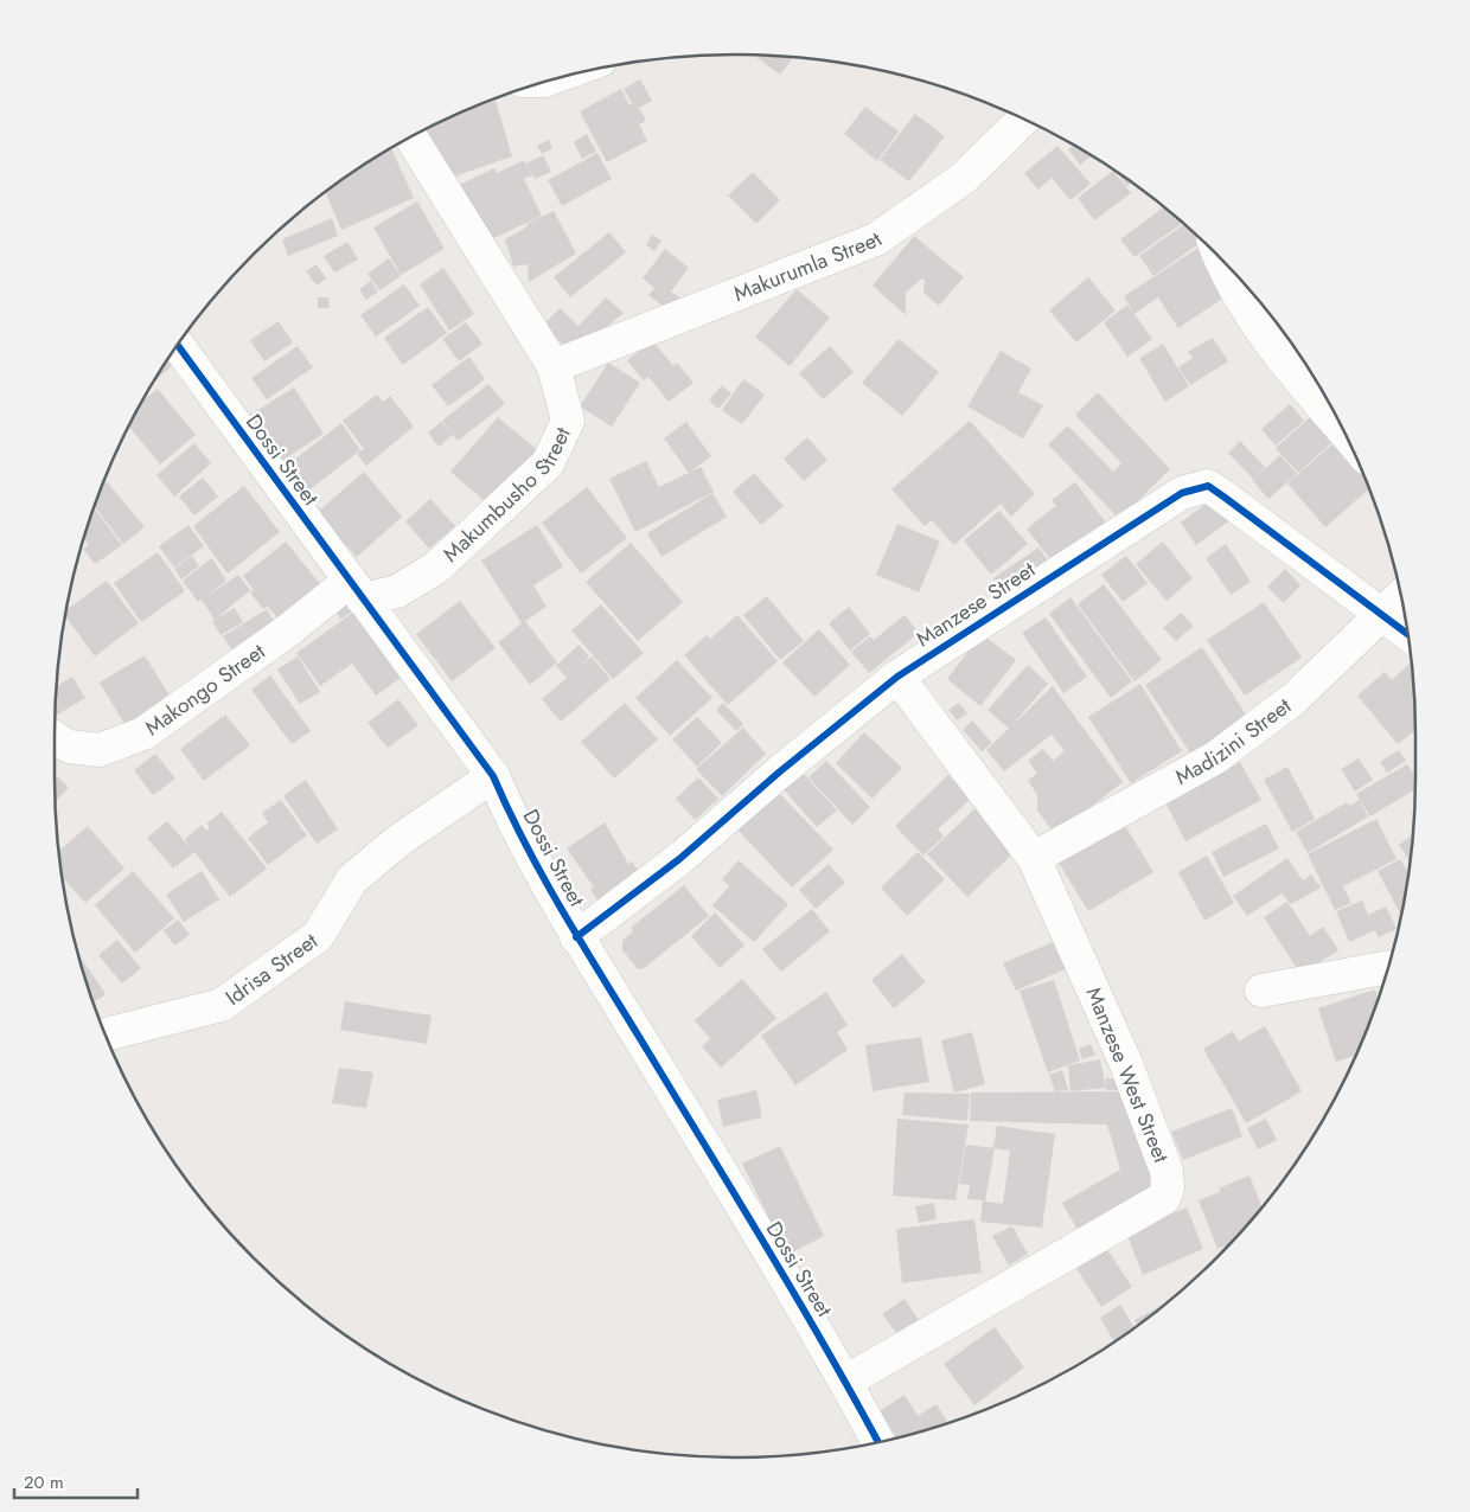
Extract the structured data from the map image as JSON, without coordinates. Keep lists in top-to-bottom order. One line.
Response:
{"streets":{"street":["Makurumla Street","Dossi Street","Makumbusho Street","Manzese Street","Makongo Street","Madizini Street","Idrisa Street","Manzese West Street"]},"crossings":[["Makurumla Street","Makumbusho Street"],["Dossi Street","Makumbusho Street"],["Dossi Street","Manzese Street"],["Dossi Street","Makongo Street"],["Dossi Street","Idrisa Street"],["Dossi Street","Manzese West Street"],["Makumbusho Street","Makongo Street"],["Manzese Street","Madizini Street"],["Manzese Street","Manzese West Street"],["Madizini Street","Manzese West Street"]],"scale_bar":"20 m"}
